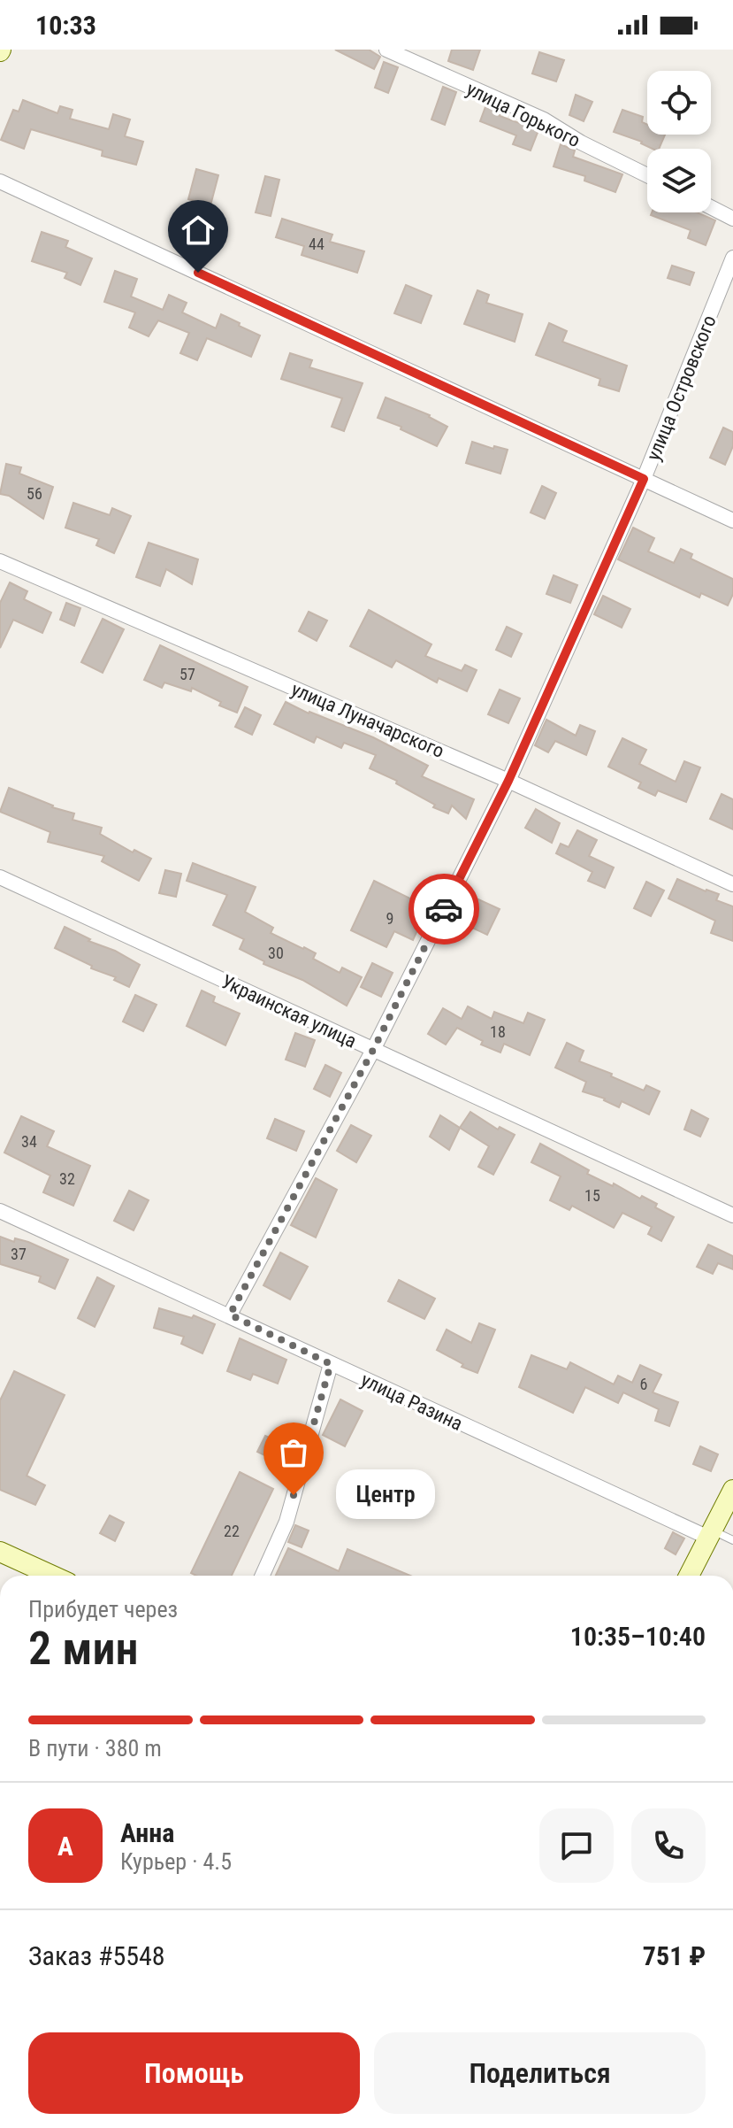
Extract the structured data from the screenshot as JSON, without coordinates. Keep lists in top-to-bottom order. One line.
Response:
{"streets":{"street":["улица Горького","улица Островского","улица Луначарского","Украинская улица","улица Разина"]},"crossings":[["улица Островского","улица Луначарского"],["улица Островского","Украинская улица"],["улица Островского","улица Разина"]],"places":["Центр"],"house_numbers":["44","56","57","9","30","18","34","32","15","37","6","22"],"page":{"status":"10:33","bubble":"Центр","heading":["2 мин","Прибудет через","10:35–10:40"],"panel":["Анна","Курьер · 4.5","Заказ #5548","751 ₽"],"bar":"В пути · 380 m","round":"А","buttons":["Помощь","Поделиться"]}}
